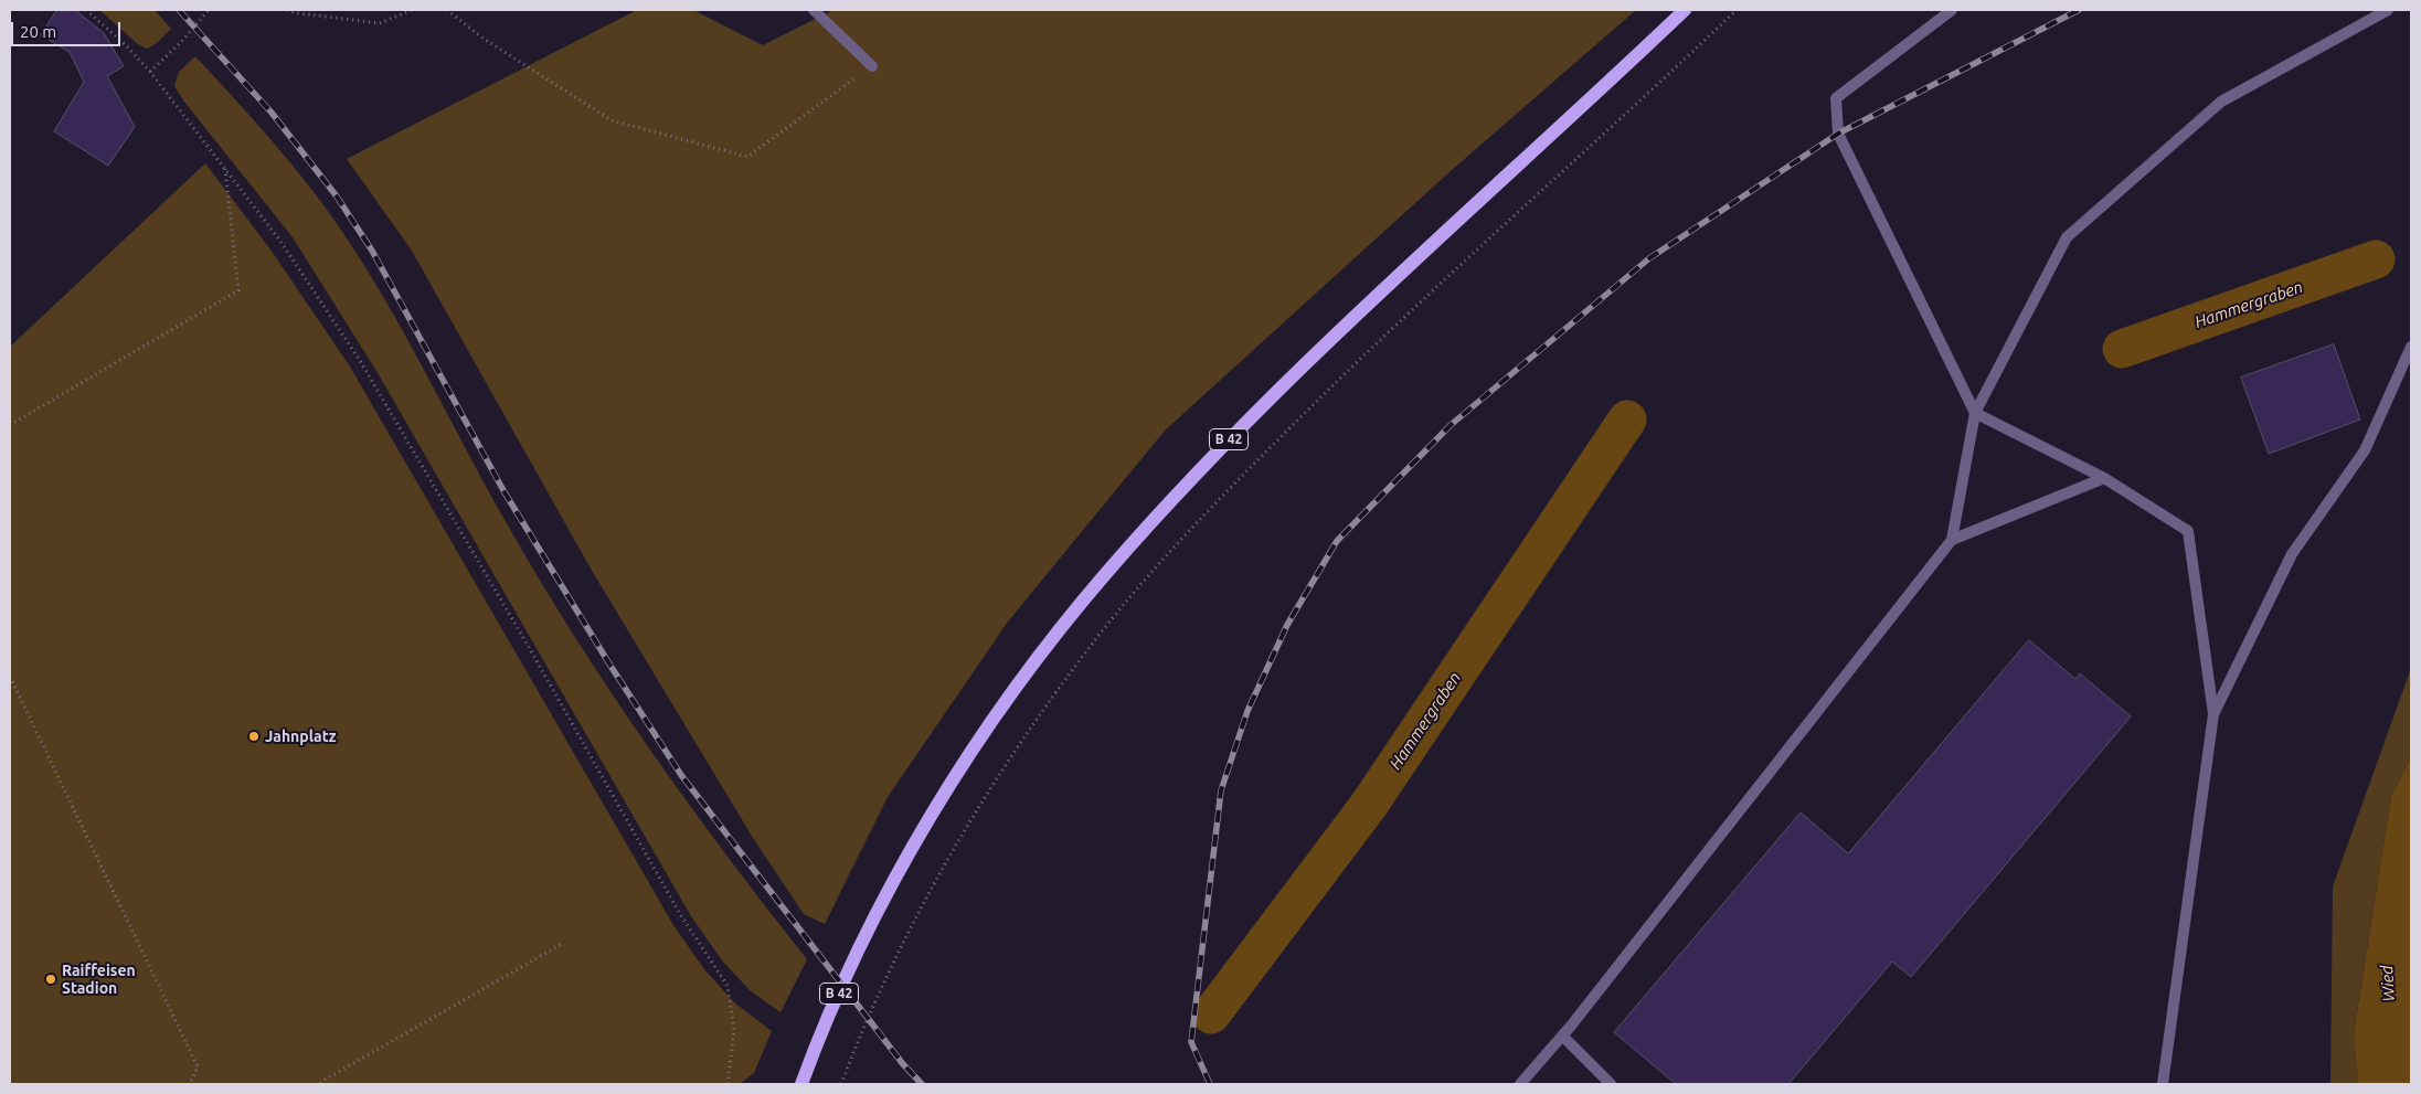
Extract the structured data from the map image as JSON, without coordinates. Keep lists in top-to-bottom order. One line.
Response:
{"streets":{"main road":["B 42"]},"water":["Hammergraben","Wied"],"places":["Jahnplatz","Raiffeisen Stadion"],"scale_bar":"20 m"}
